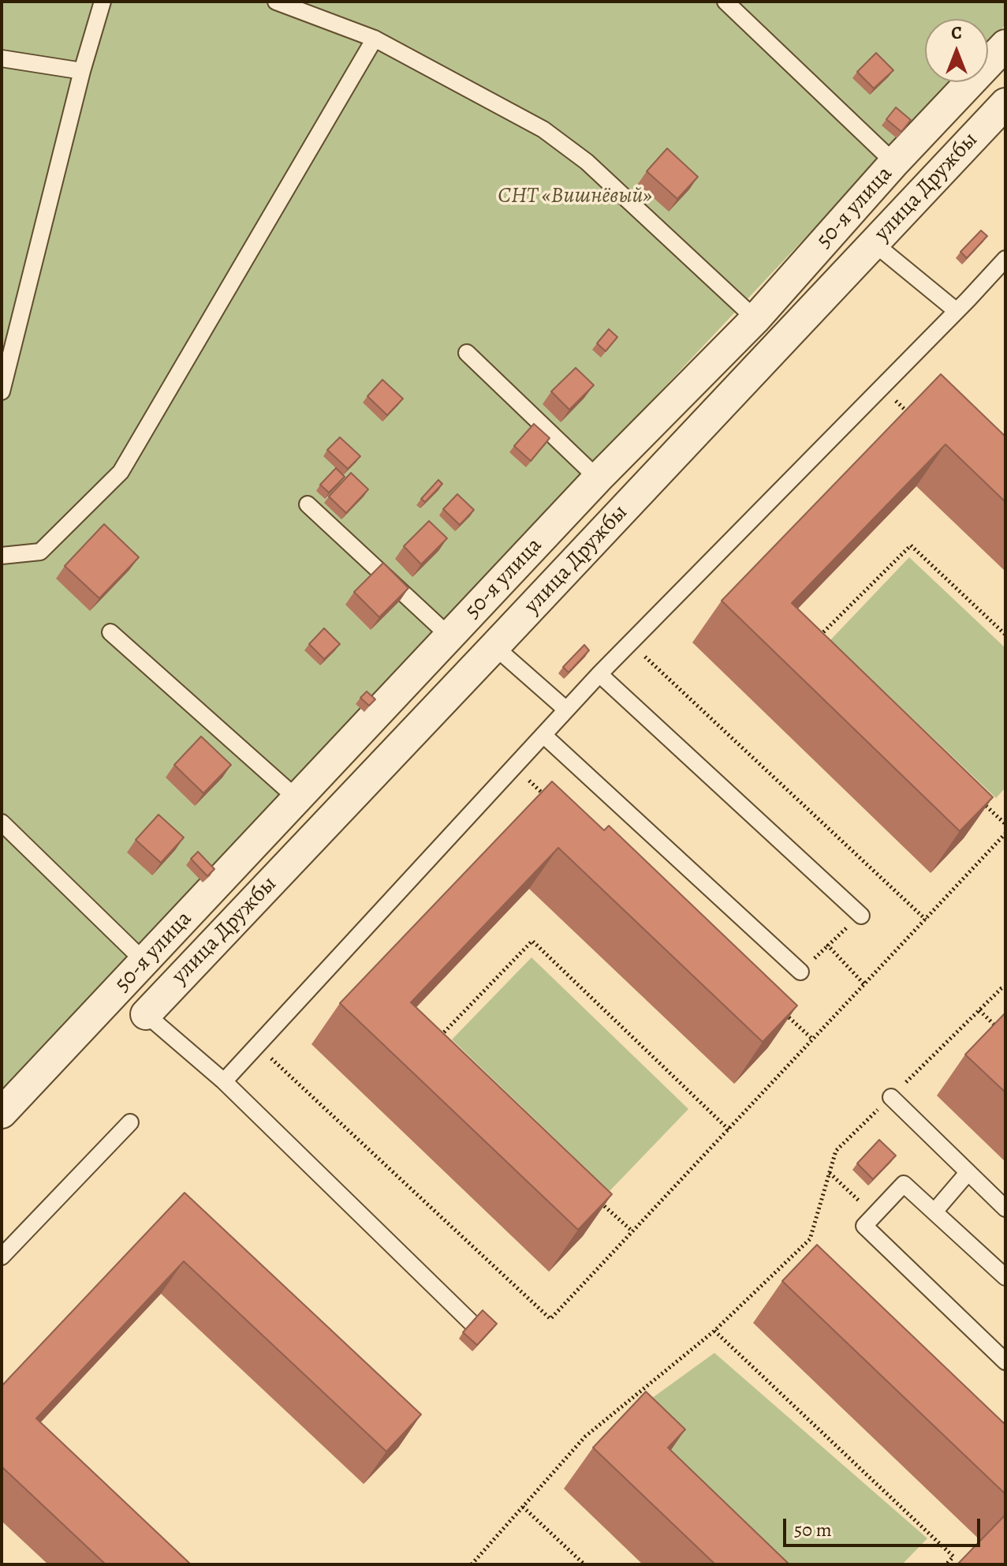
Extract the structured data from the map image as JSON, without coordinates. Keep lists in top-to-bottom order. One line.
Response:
{"streets":{"street":["улица Дружбы","50-я улица"]},"parks":["СНТ «Вишнёвый»"],"scale_bar":"50 m","north":"top"}
